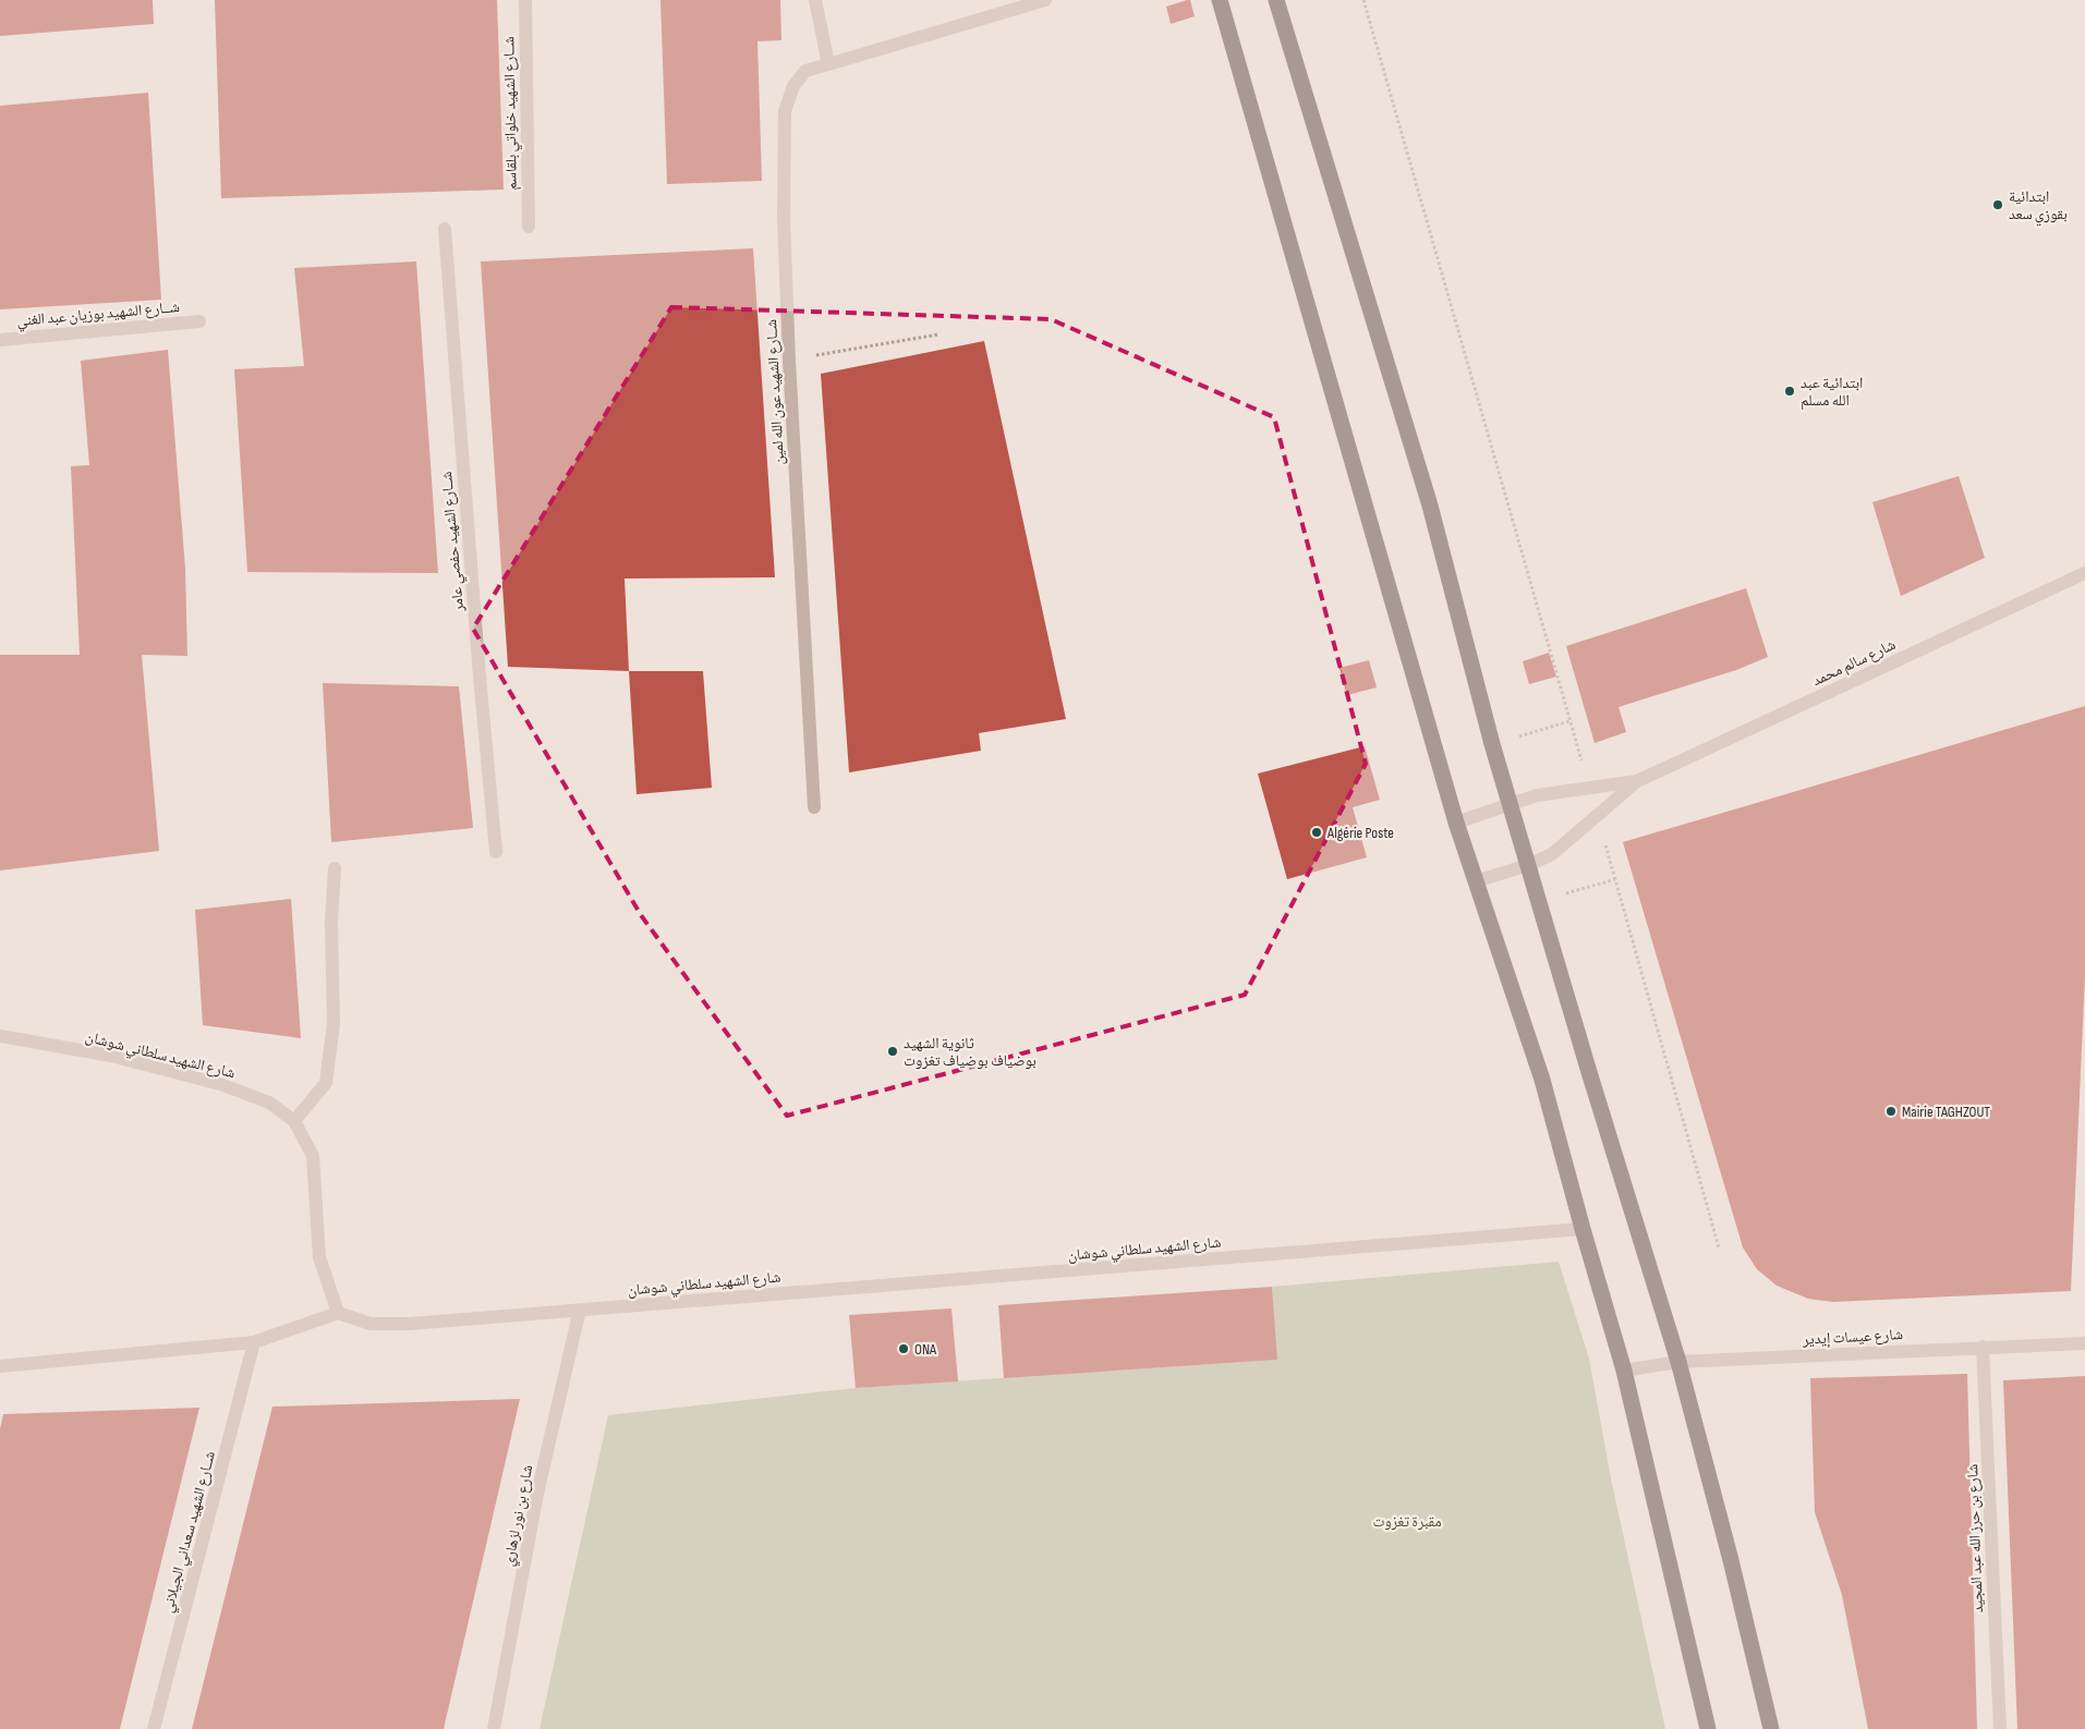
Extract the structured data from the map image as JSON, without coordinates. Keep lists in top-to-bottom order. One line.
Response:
{"streets":{"street":["شــارع الشهيد خلواتي بلقاسم","شــارع الشهيد بوزيان عبد الغني","شــارع الشهيد عون الله لمين","شــارع الشهيد حفصي عامر","شارع سالم محمد","شارع الشهيد سلطاني شوشان","شارع عيسات إيدير","شارع بن نور لزهاري","شــارع الشهيد سعداني الجيلاني","شارع بن حرز الله عبد المجيد"]},"crossings":[["شارع الشهيد سلطاني شوشان","شارع بن نور لزهاري"],["شارع عيسات إيدير","شارع بن حرز الله عبد المجيد"]],"parks":["مقبرة تغزوت"],"places":["ابتدائية بقوزي سعد","ابتدائية عبد الله مسلم","Algérie Poste","ثانوية الشهيد بوضياف بوضياف تغزوت","Mairie TAGHZOUT","ONA"]}
